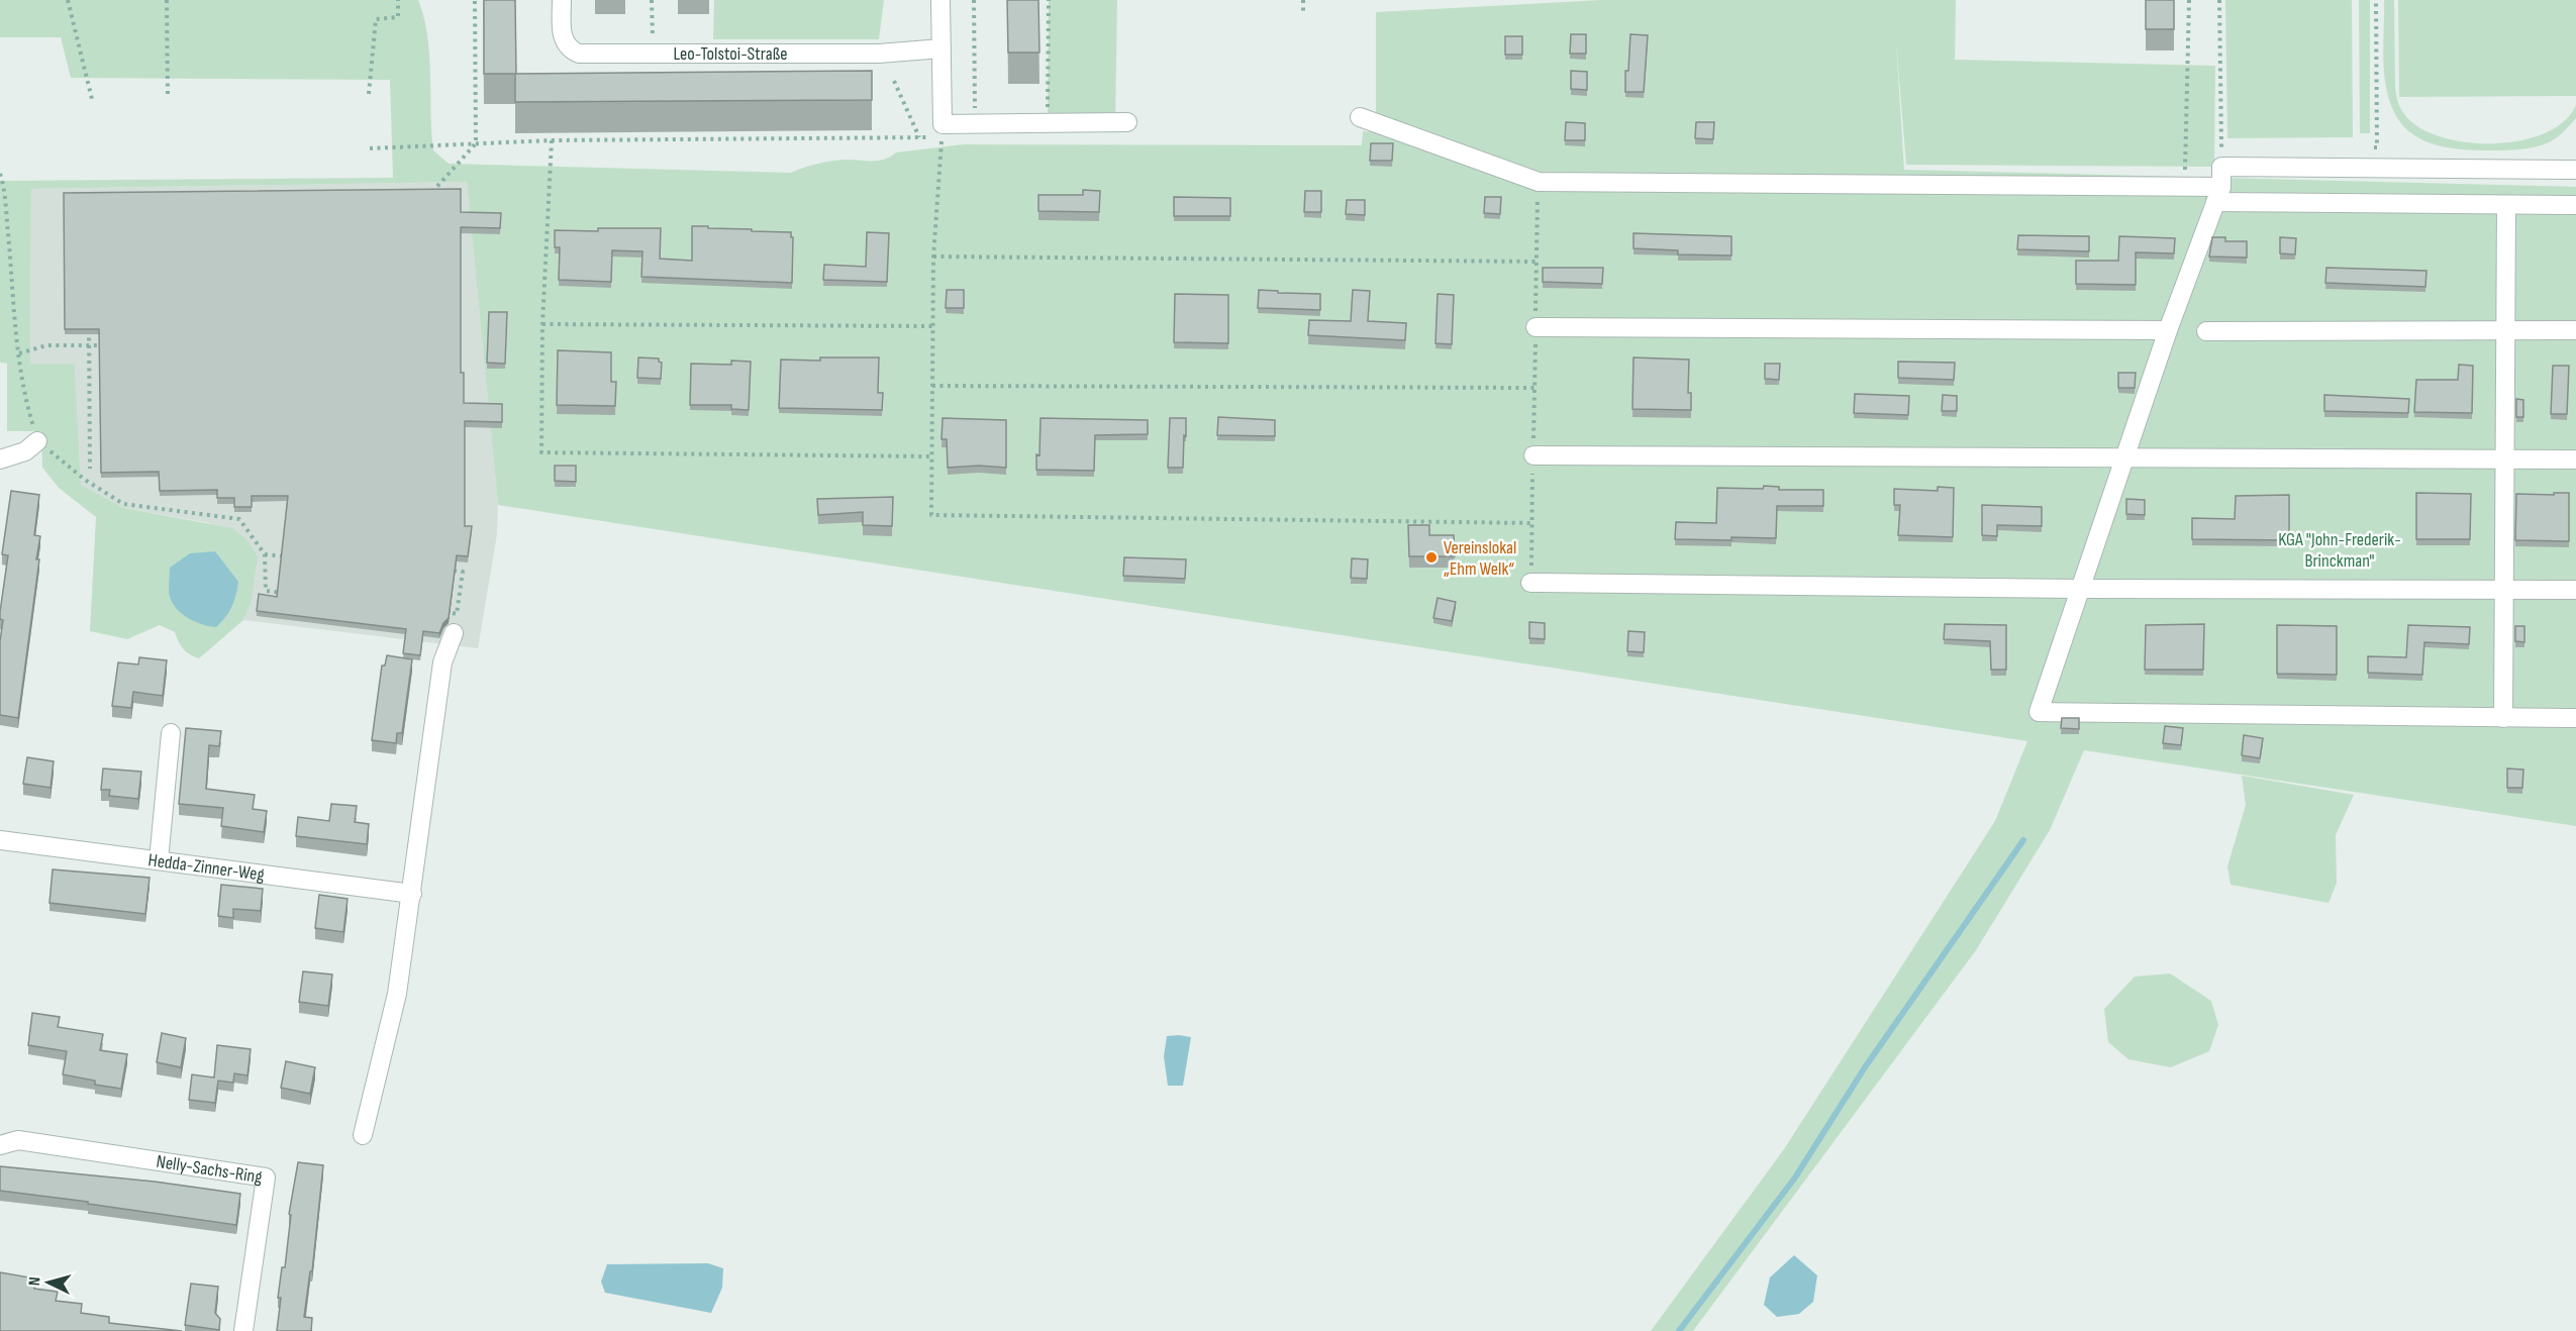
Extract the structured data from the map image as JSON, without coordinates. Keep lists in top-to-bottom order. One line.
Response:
{"streets":{"street":["Leo-Tolstoi-Straße","Hedda-Zinner-Weg","Nelly-Sachs-Ring"]},"parks":["KGA \"John-Frederik- Brinckman\""],"places":["Vereinslokal „Ehm Welk“"],"north":"left"}
